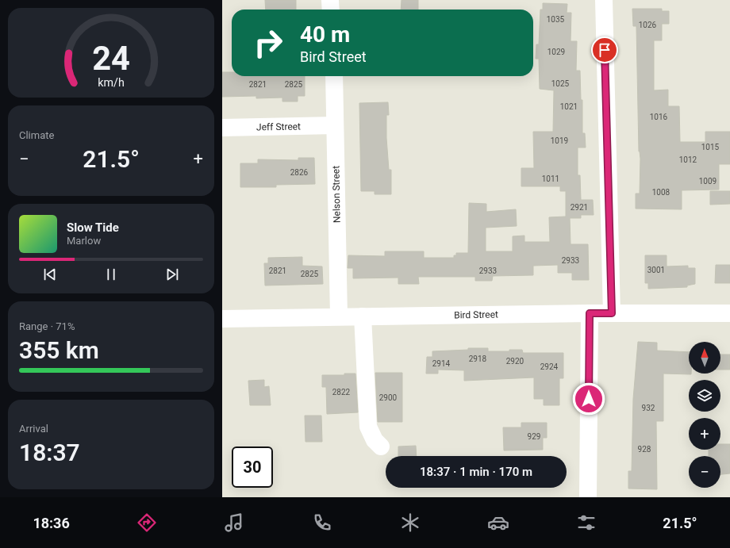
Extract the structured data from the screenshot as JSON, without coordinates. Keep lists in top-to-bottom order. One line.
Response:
{"streets":{"street":["Jeff Street","Nelson Street","Bird Street"]},"crossings":[["Jeff Street","Nelson Street"],["Nelson Street","Bird Street"]],"house_numbers":["1035","1026","1029","1025","2821","2825","1021","1016","1019","1015","1012","2826","1011","1009","1008","2921","2933","3001","2821","2933","2825","2918","2920","2914","2924","2822","2900","932","929","928"],"north":"top","page":{"turn":["40 m","Bird Street"],"tile":["Climate",["Range · 71%","355 km"],["Arrival","18:37"]],"heat":["−","21.5°","+"],"song":["Slow Tide","Marlow"],"map_buttons":["+","−"],"limit":"30","trip":"18:37 · 1 min · 170 m","tabs":["18:36","21.5°"],"gauge":["24","km/h"]}}
